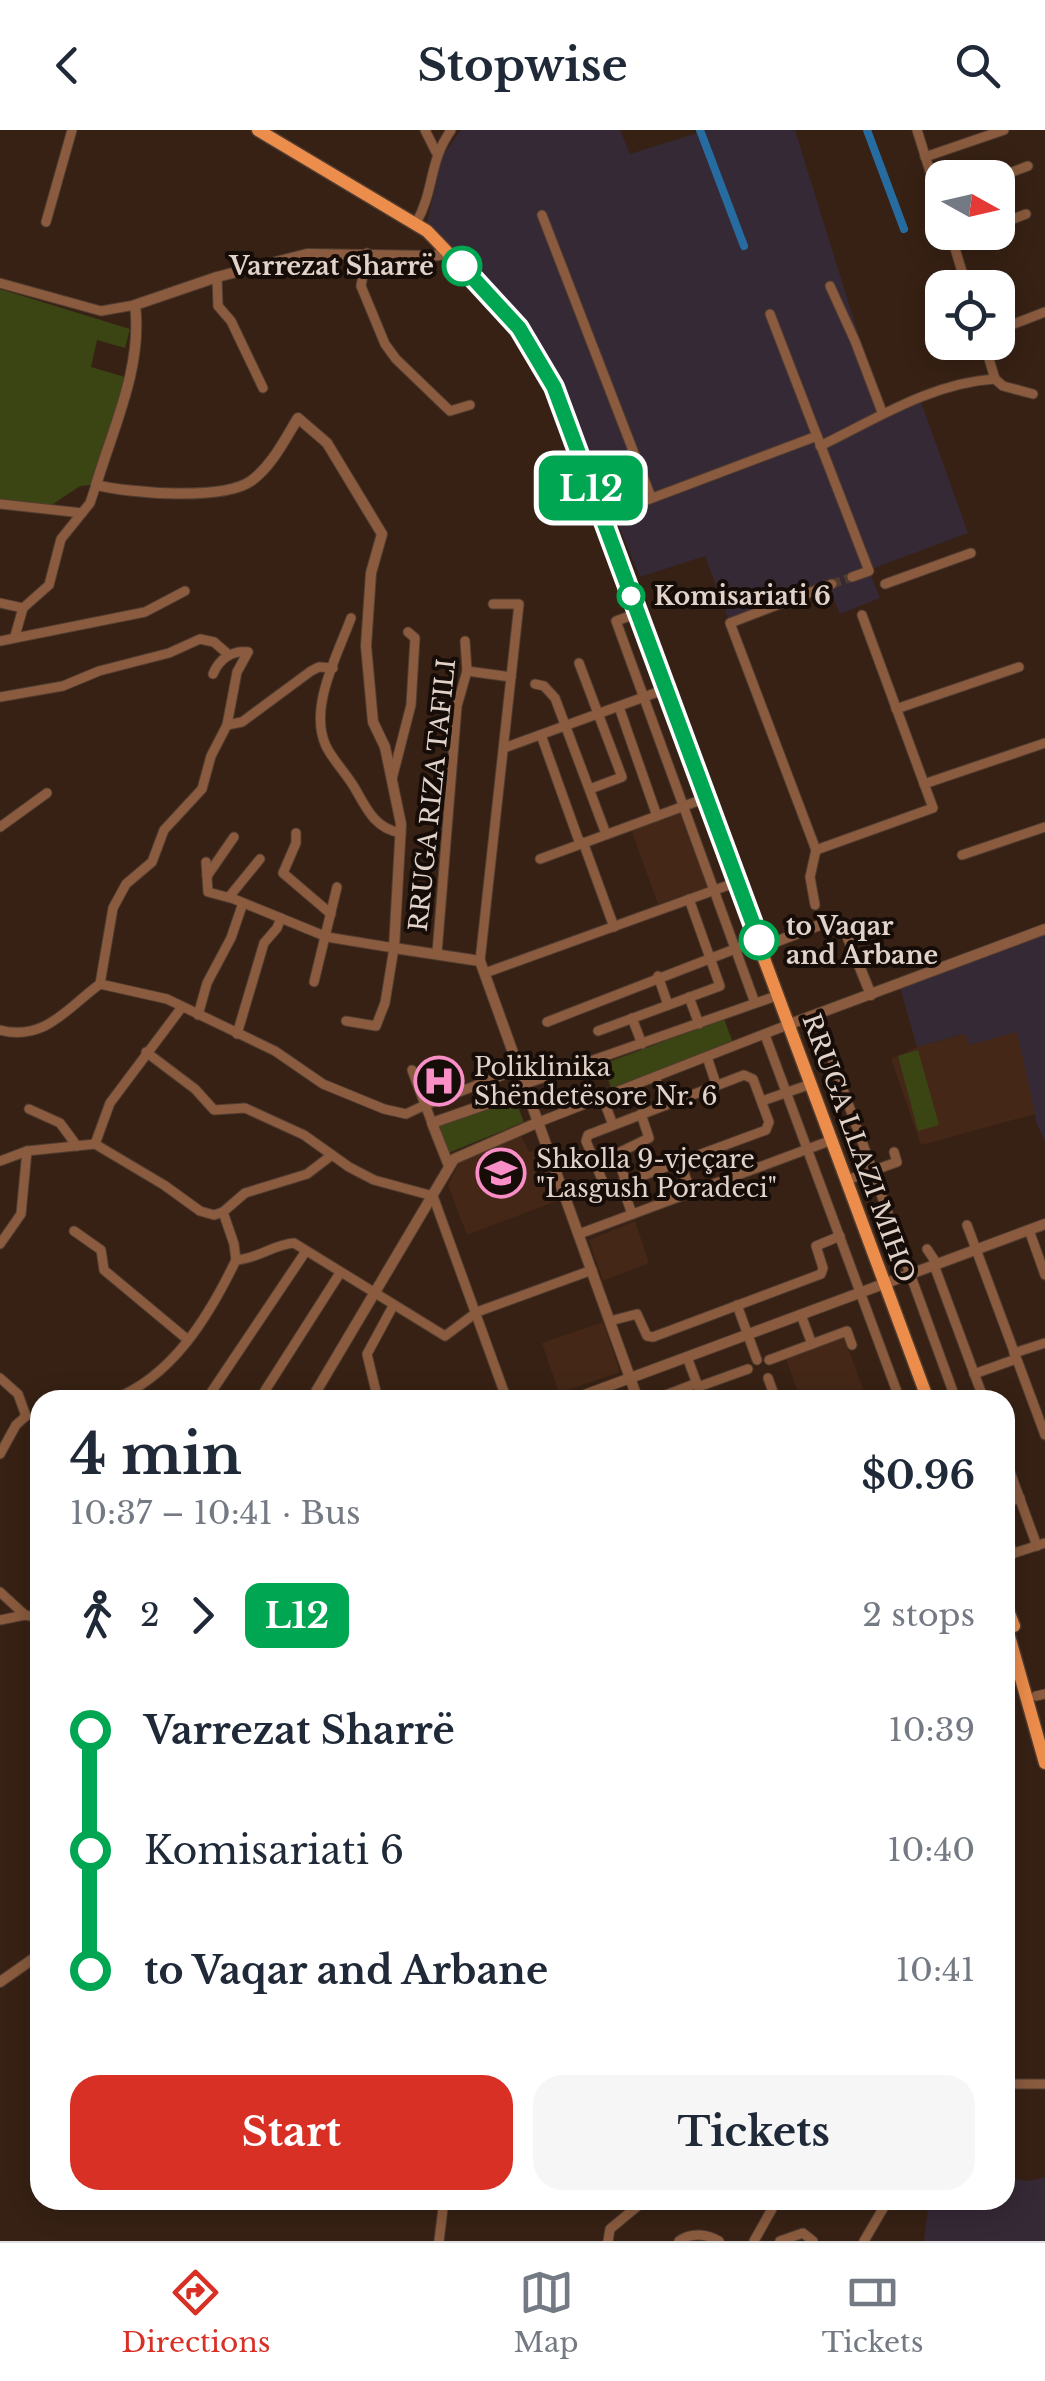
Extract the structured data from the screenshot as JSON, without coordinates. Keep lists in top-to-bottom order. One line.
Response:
{"streets":{"main road":["RRUGA LLAZI MIHO"],"street":["RRUGA RIZA TAFILI"]},"places":{"other":["Varrezat Sharrë","Komisariati 6","to Vaqar and Arbane"],"hospital":["Poliklinika Shëndetësore Nr. 6"],"school or university":["Shkolla 9-vjeçare \"Lasgush Poradeci\""]},"lines":["bus line L12"],"north":"right","page":{"header":"Stopwise","on_map":"L12","heading":["4 min","10:37 – 10:41 · Bus","$0.96"],"legs":["2","L12","2 stops"],"list":[{"name":"Varrezat Sharrë","value":"10:39"},{"name":"Komisariati 6","value":"10:40"},{"name":"to Vaqar and Arbane","value":"10:41"}],"buttons":["Start","Tickets"],"tabs":["Directions","Map","Tickets"]}}
